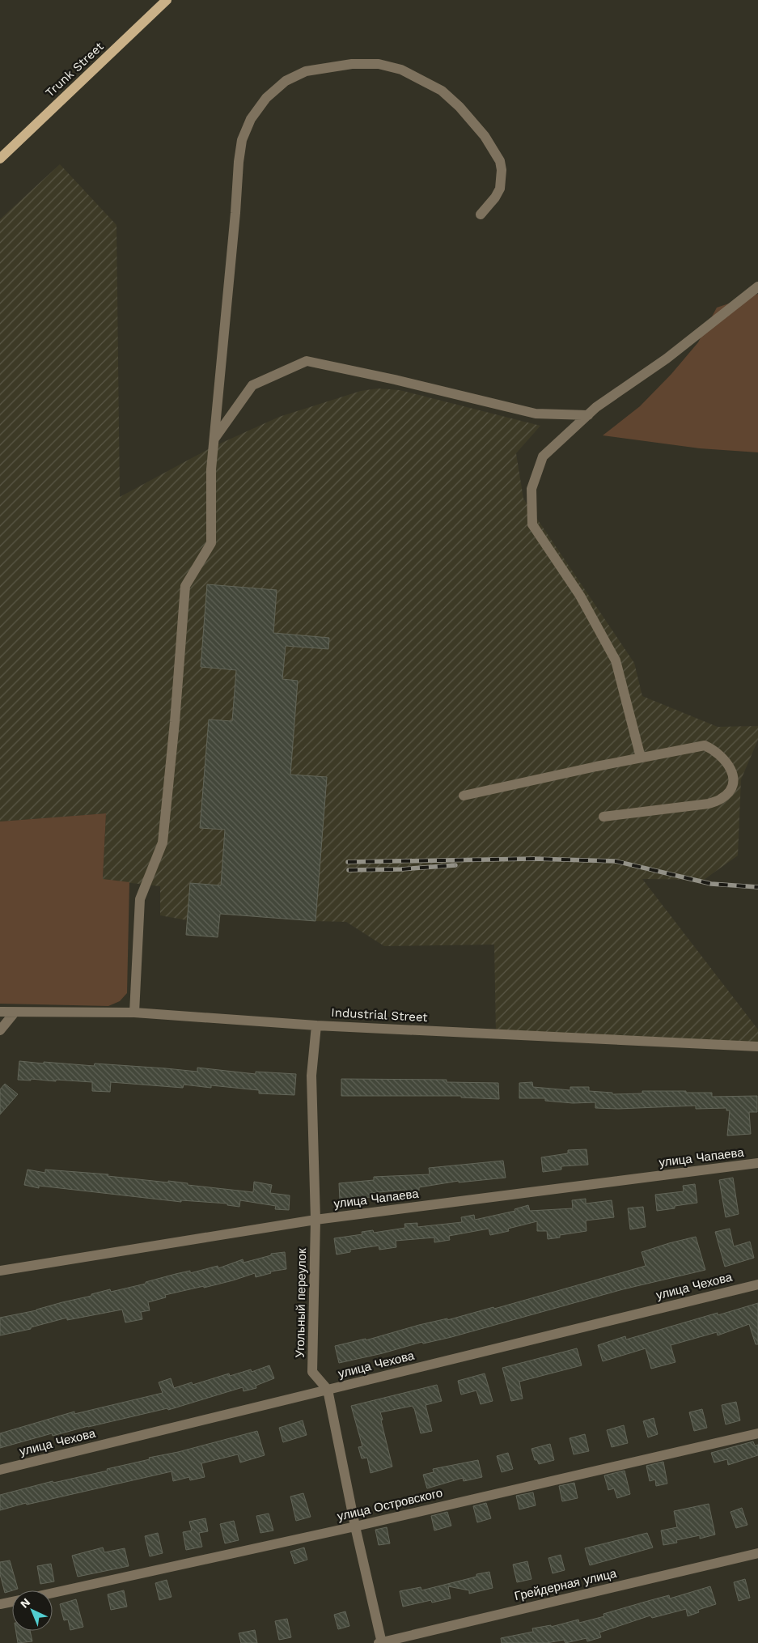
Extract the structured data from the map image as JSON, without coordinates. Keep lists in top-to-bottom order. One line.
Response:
{"streets":{"main road":["Trunk Street"],"street":["Industrial Street","улица Чапаева","улица Чехова","Угольный переулок","улица Островского","Грейдерная улица"]},"crossings":[["Industrial Street","Угольный переулок"],["улица Чапаева","Угольный переулок"],["улица Чехова","Угольный переулок"],["Угольный переулок","улица Островского"],["Угольный переулок","Грейдерная улица"]],"north":"top left"}
